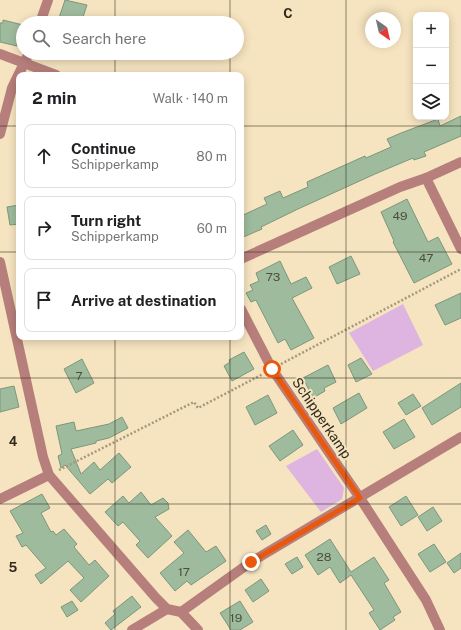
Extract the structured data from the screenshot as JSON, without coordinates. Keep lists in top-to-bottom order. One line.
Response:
{"streets":{"street":["Schipperkamp"]},"house_numbers":["49","47","73","7","28","17","19"],"north":"bottom right","page":{"map_buttons":["+","−"],"search":"Search here","heading":["2 min","Walk · 140 m"],"list":[["Continue","Schipperkamp","80 m"],["Turn right","Schipperkamp","60 m"],"Arrive at destination"]},"grid":{"columns":["C"],"rows":["4","5"]}}
